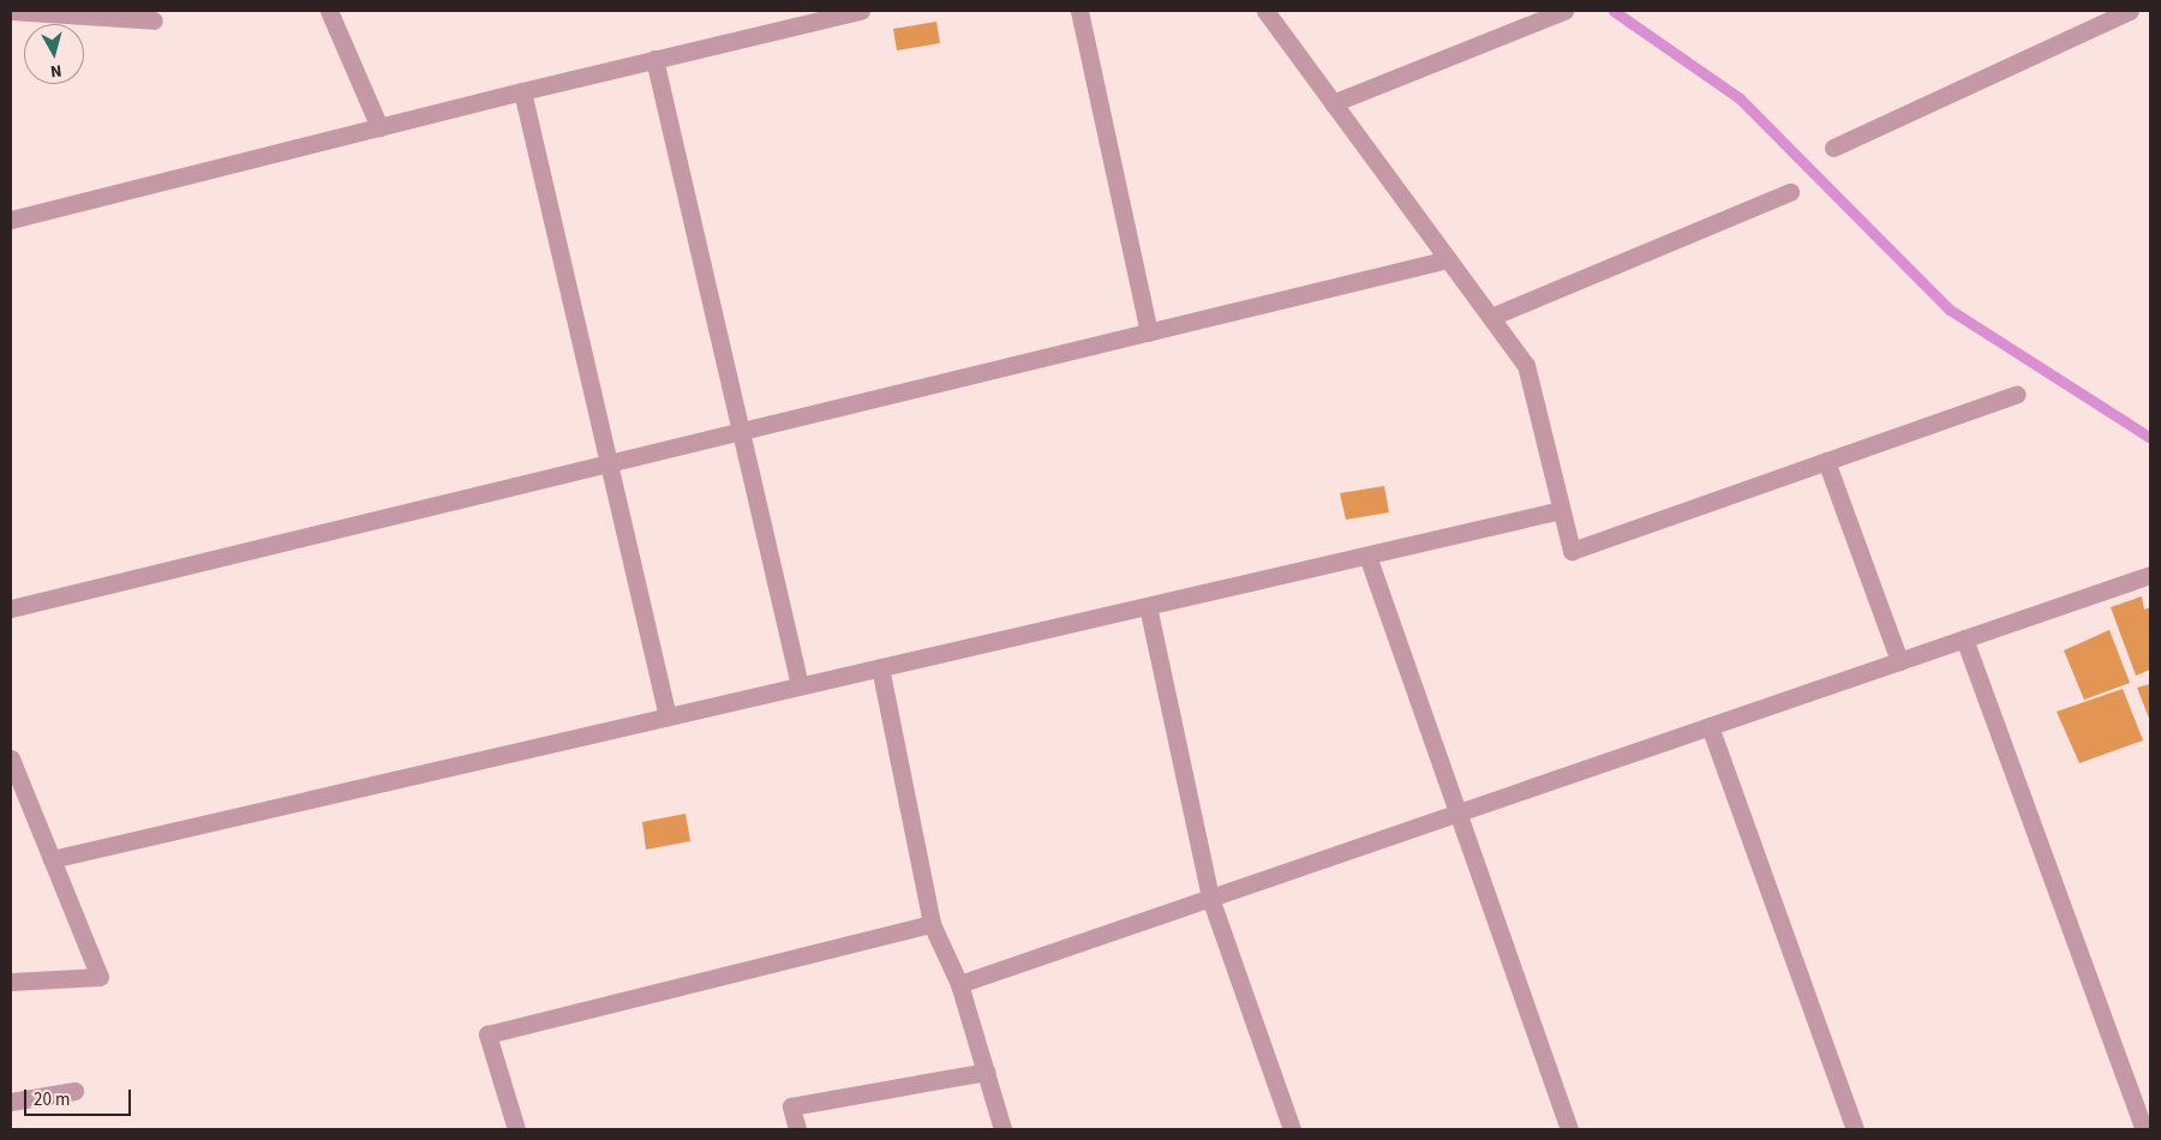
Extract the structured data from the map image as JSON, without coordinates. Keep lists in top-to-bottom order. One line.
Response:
{"scale_bar":"20 m","north":"bottom"}
